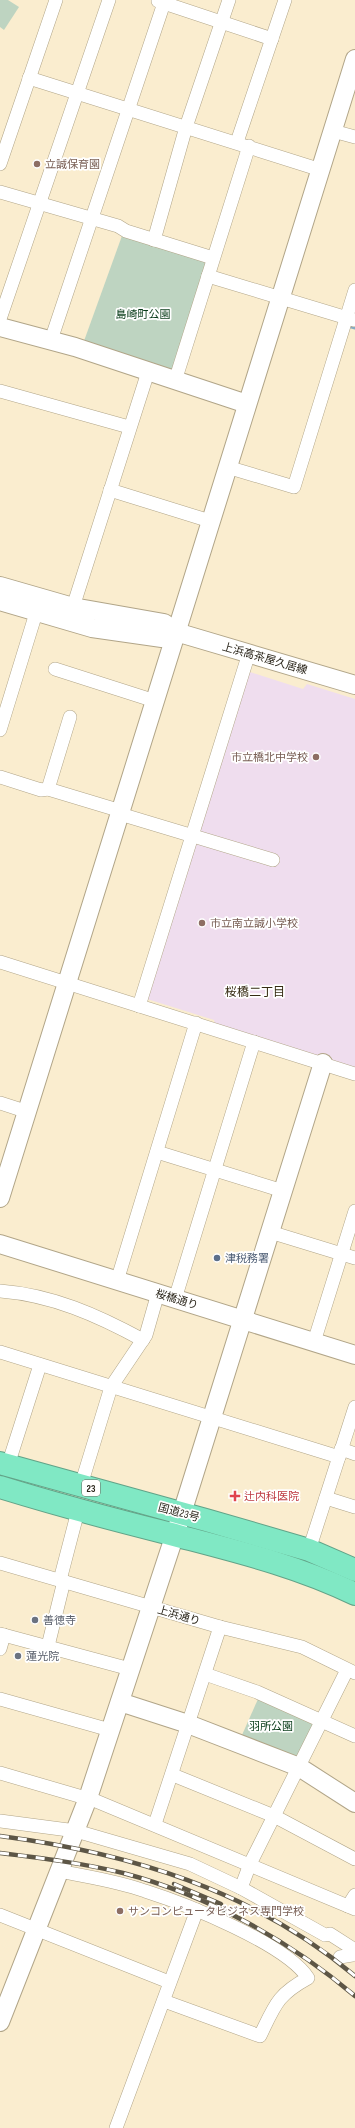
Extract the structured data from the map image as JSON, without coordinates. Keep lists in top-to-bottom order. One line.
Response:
{"streets":{"highway":["23","国道23号"],"street":["上浜高茶屋久居線","桜橋通り","上浜通り"]},"districts":["桜橋二丁目"],"parks":["島崎町公園","羽所公園"],"places":{"other":["立誠保育園","市立橋北中学校","市立南立誠小学校","津税務署","善徳寺","蓮光院","サンコンピュータビジネス専門学校"],"health":["辻内科医院"]}}
